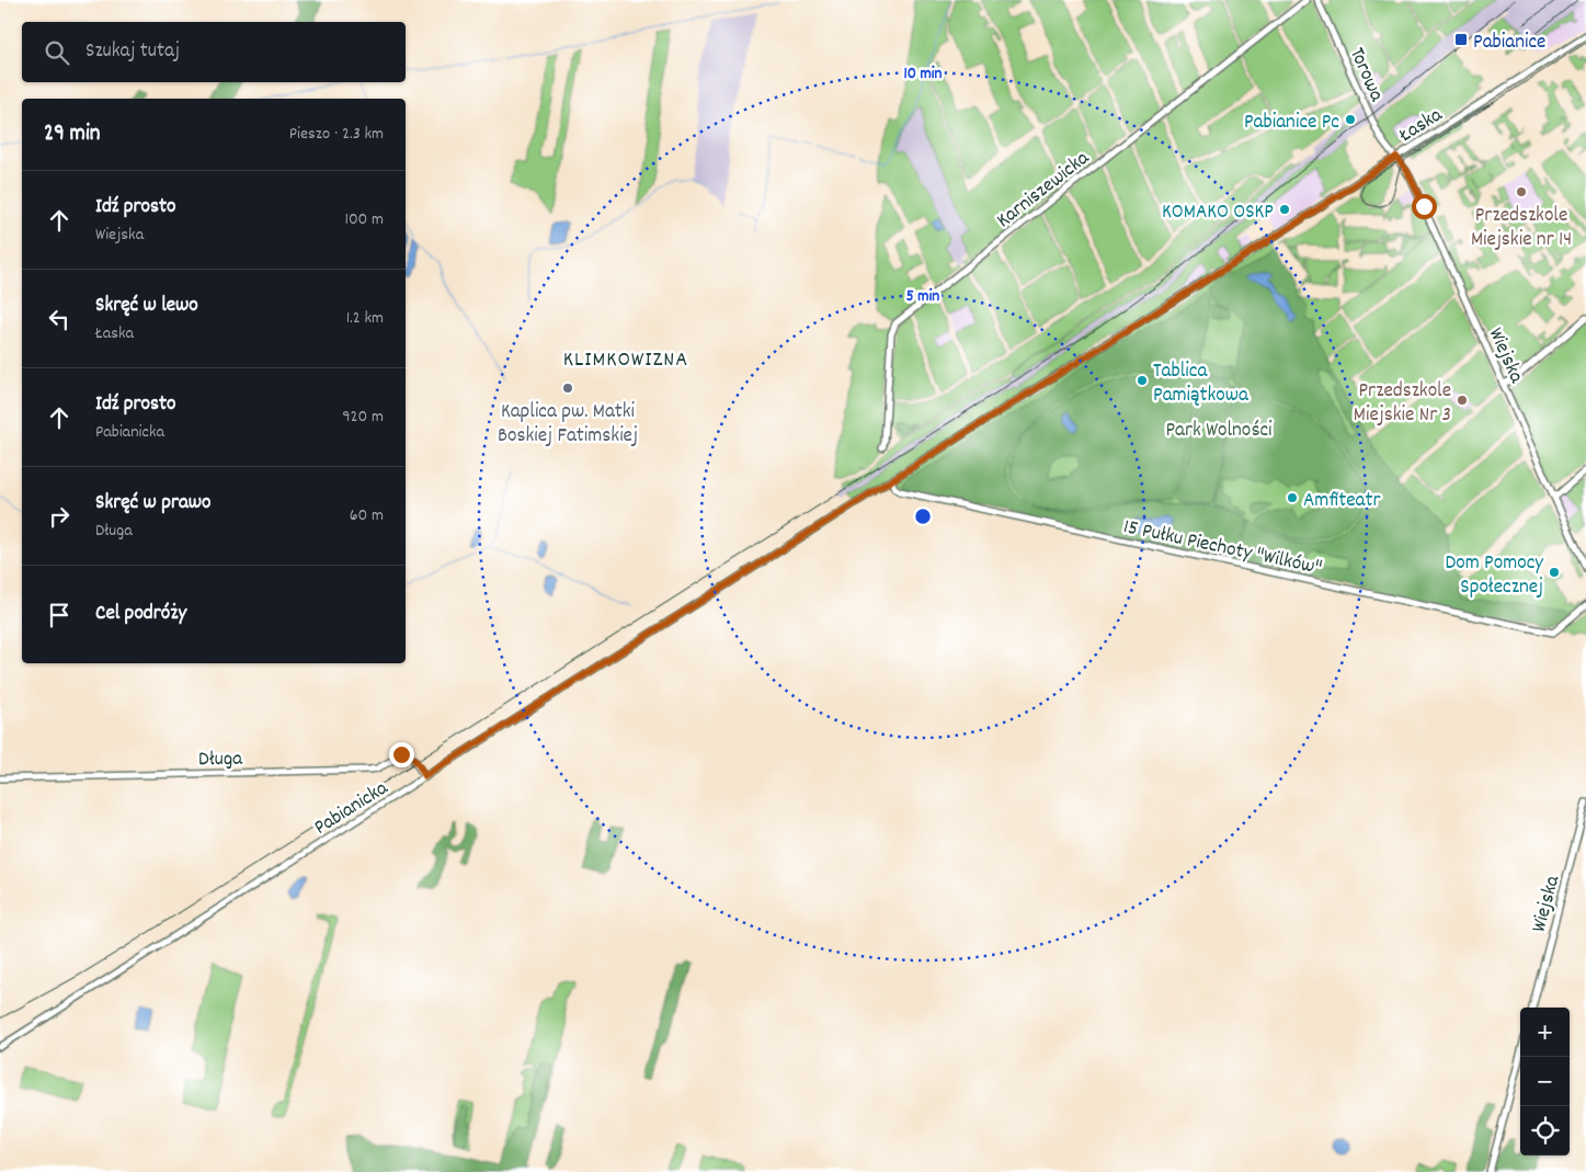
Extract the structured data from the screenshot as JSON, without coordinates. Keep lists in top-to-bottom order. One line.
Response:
{"streets":{"street":["Torowa","Łaska","Karniszewicka","Wiejska","15 Pułku Piechoty \"Wilków\"","Długa","Pabianicka"]},"crossings":[["Torowa","Łaska"],["Torowa","Wiejska"],["Łaska","Wiejska"],["Łaska","15 Pułku Piechoty \"Wilków\""],["Łaska","Pabianicka"],["Długa","Pabianicka"]],"districts":["KLIMKOWIZNA"],"parks":["Park Wolności"],"places":{"transit":["Pabianice"],"other":["Pabianice Pc","Przedszkole Miejskie nr 14","KOMAKO OSKP","Tablica Pamiątkowa","Kaplica pw. Matki Boskiej Fatimskiej","Przedszkole Miejskie Nr 3","Amfiteatr","Dom Pomocy Społecznej"]},"page":{"search":"Szukaj tutaj","heading":["29 min","Pieszo · 2.3 km"],"list":[["Idź prosto","Wiejska","100 m"],["Skręć w lewo","Łaska","1.2 km"],["Idź prosto","Pabianicka","920 m"],["Skręć w prawo","Długa","60 m"],"Cel podróży"],"map_buttons":["+","−"]},"rings":["10 min","5 min"]}
